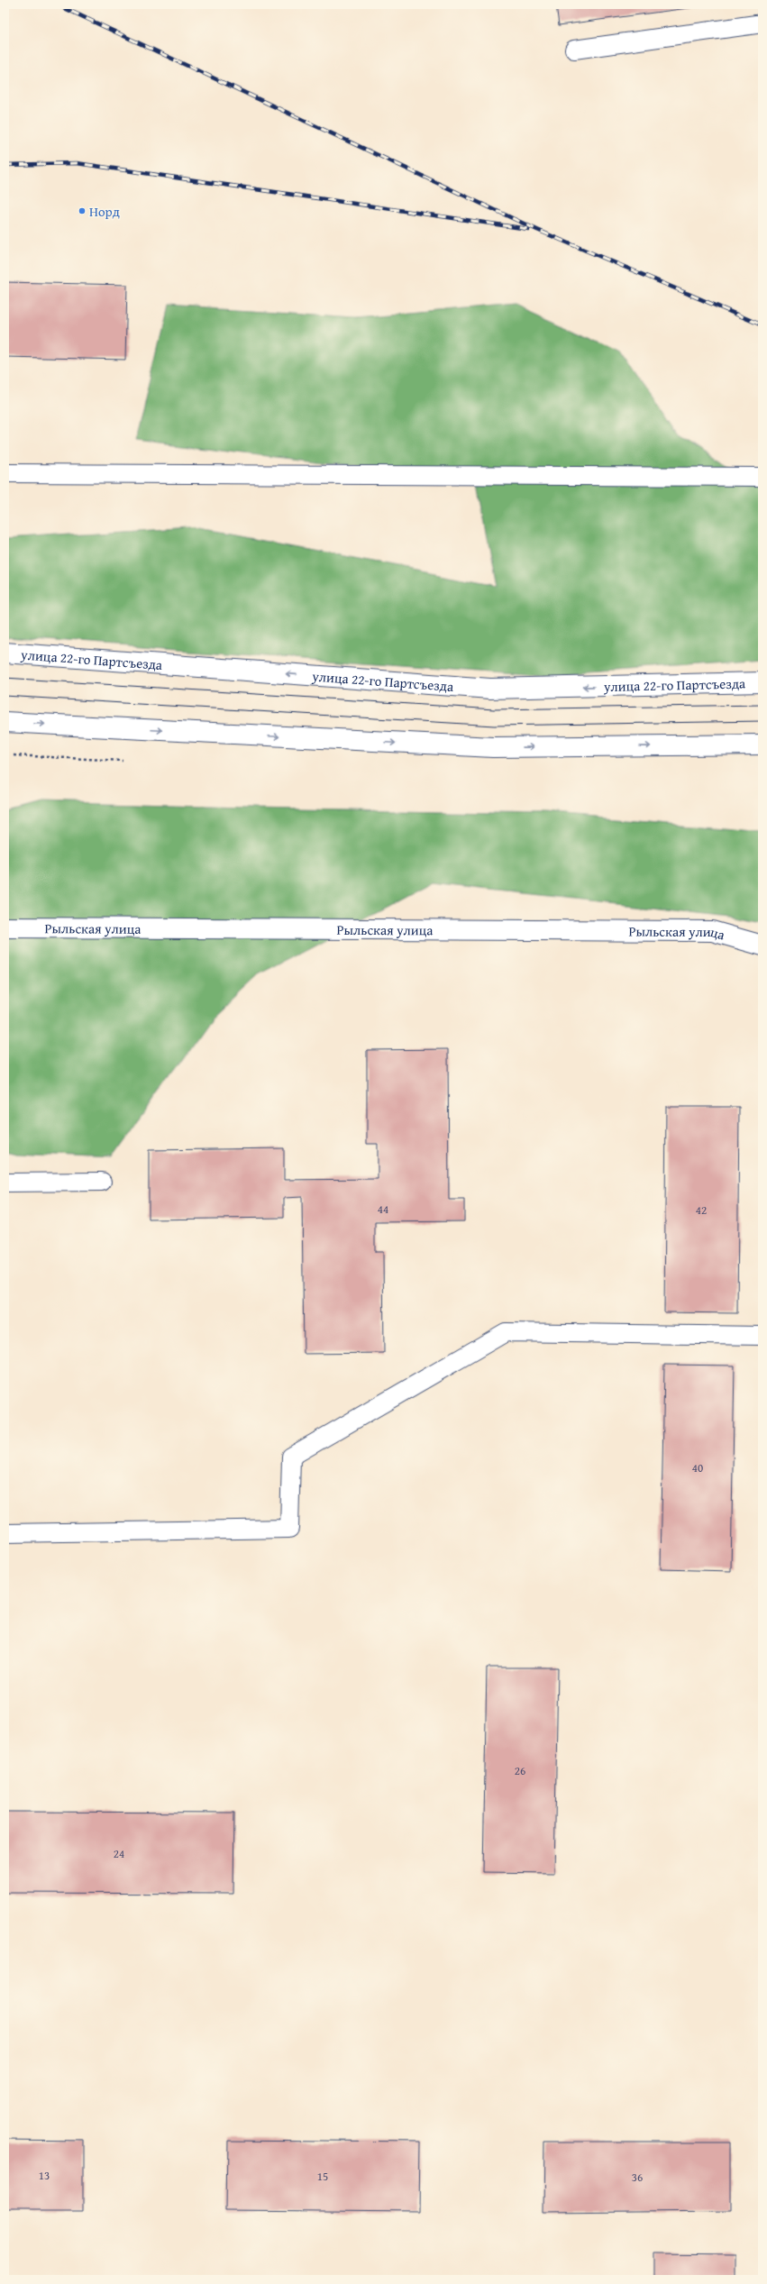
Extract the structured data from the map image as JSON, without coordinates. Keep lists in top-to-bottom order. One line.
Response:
{"streets":{"main road":["улица 22-го Партсъезда","Рыльская улица"]},"places":["Норд"],"house_numbers":["44","42","40","26","24","13","15","36"]}
